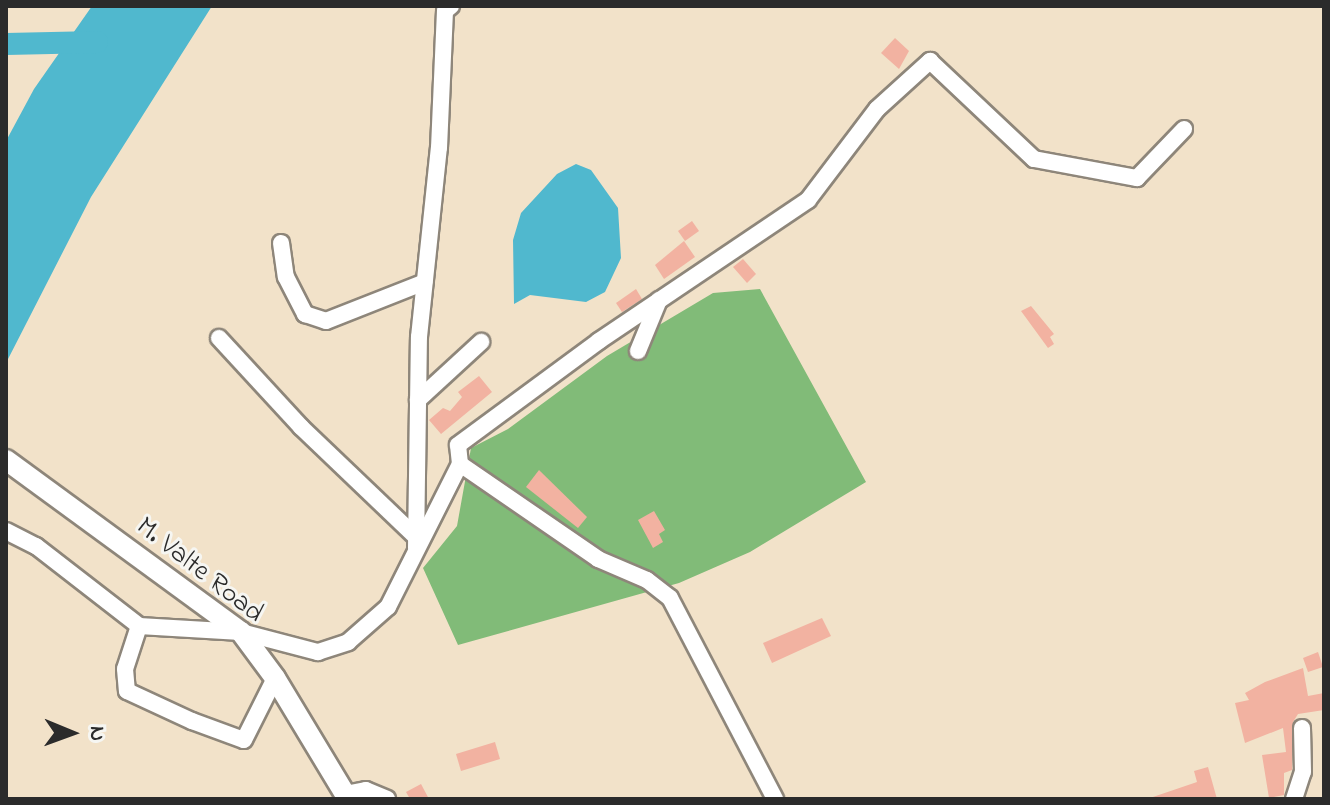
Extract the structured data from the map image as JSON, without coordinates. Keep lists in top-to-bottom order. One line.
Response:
{"streets":{"main road":["M. Valte Road"]},"north":"right"}
